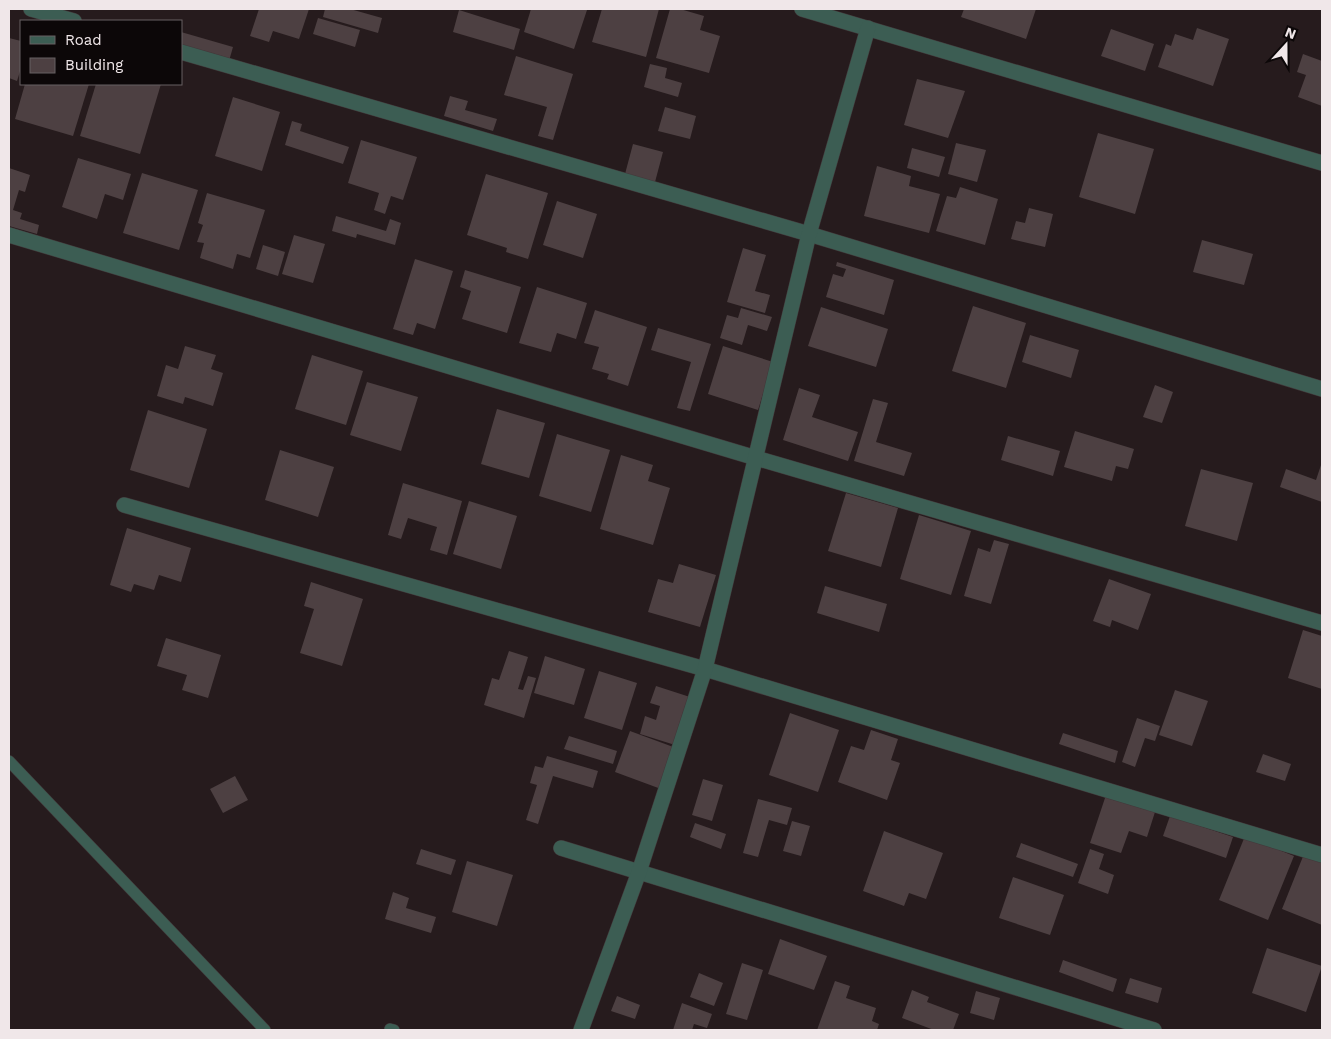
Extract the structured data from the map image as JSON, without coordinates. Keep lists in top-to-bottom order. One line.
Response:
{"legend":["Road","Building"],"north":"top"}
